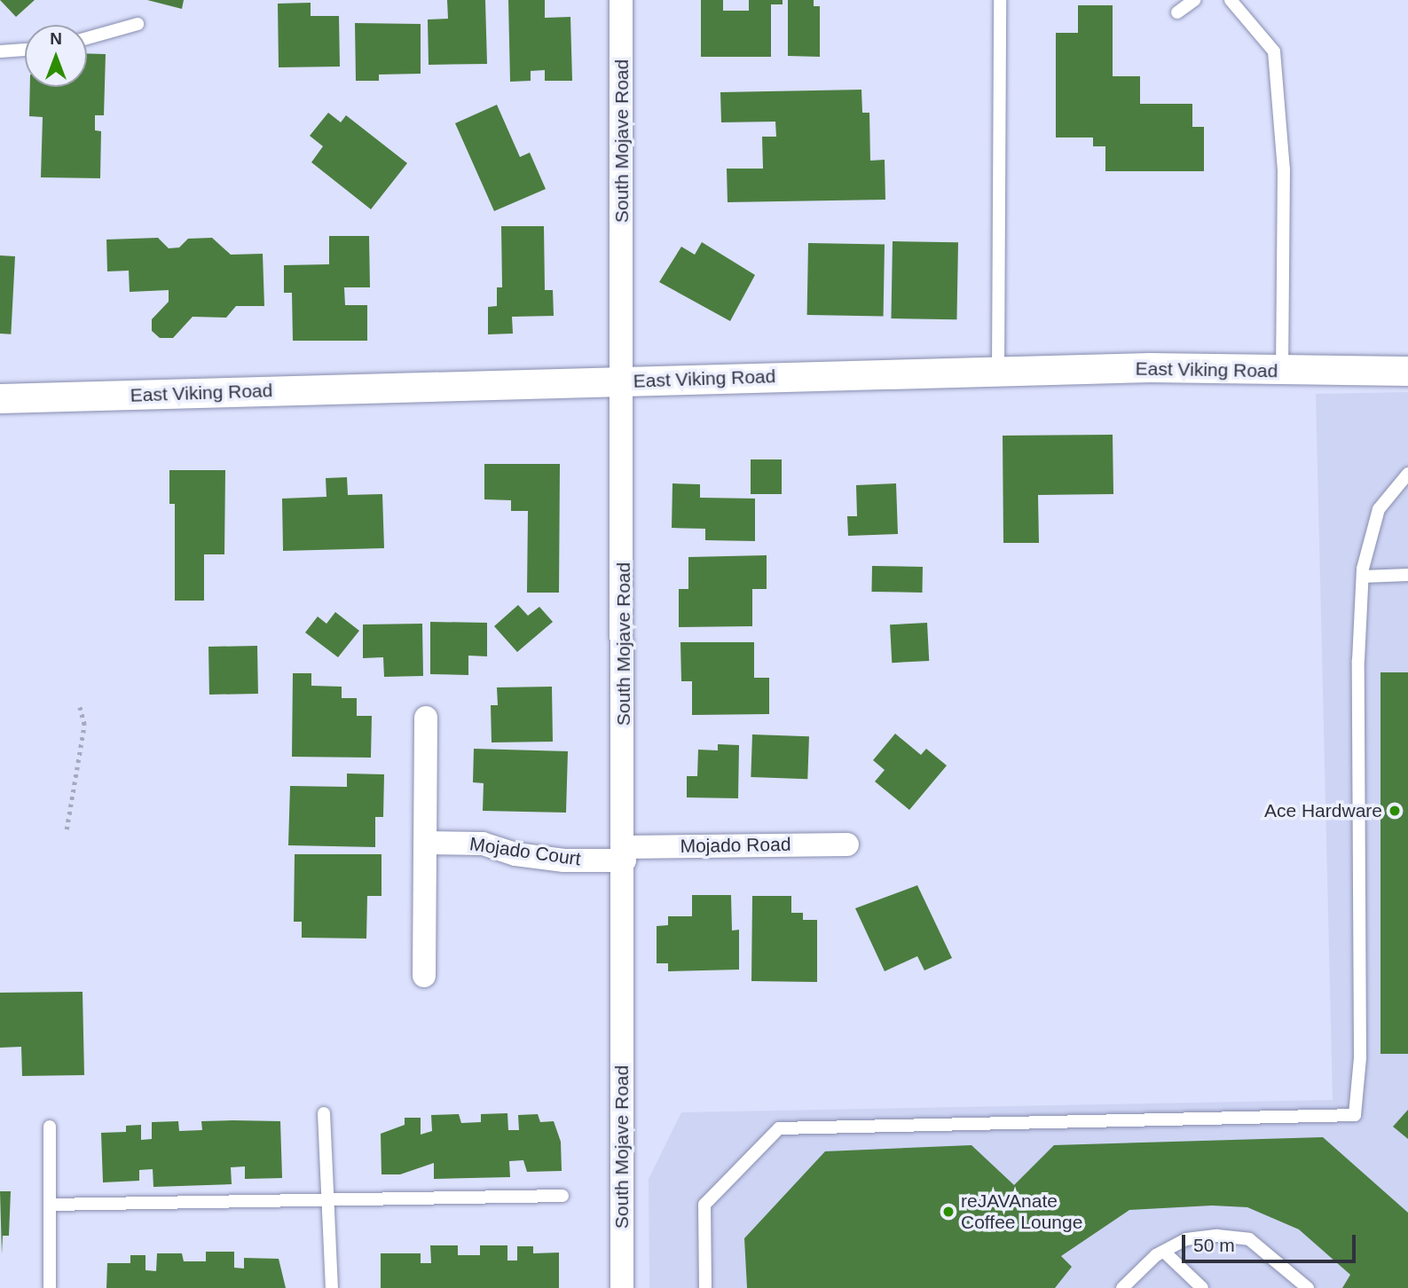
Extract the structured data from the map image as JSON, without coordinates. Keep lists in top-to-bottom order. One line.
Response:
{"streets":{"street":["South Mojave Road","East Viking Road","Mojado Road","Mojado Court"]},"crossings":[["South Mojave Road","East Viking Road"],["South Mojave Road","Mojado Road"],["South Mojave Road","Mojado Court"],["Mojado Road","Mojado Court"]],"places":["Ace Hardware","reJAVAnate Coffee Lounge"],"scale_bar":"50 m","north":"top"}
